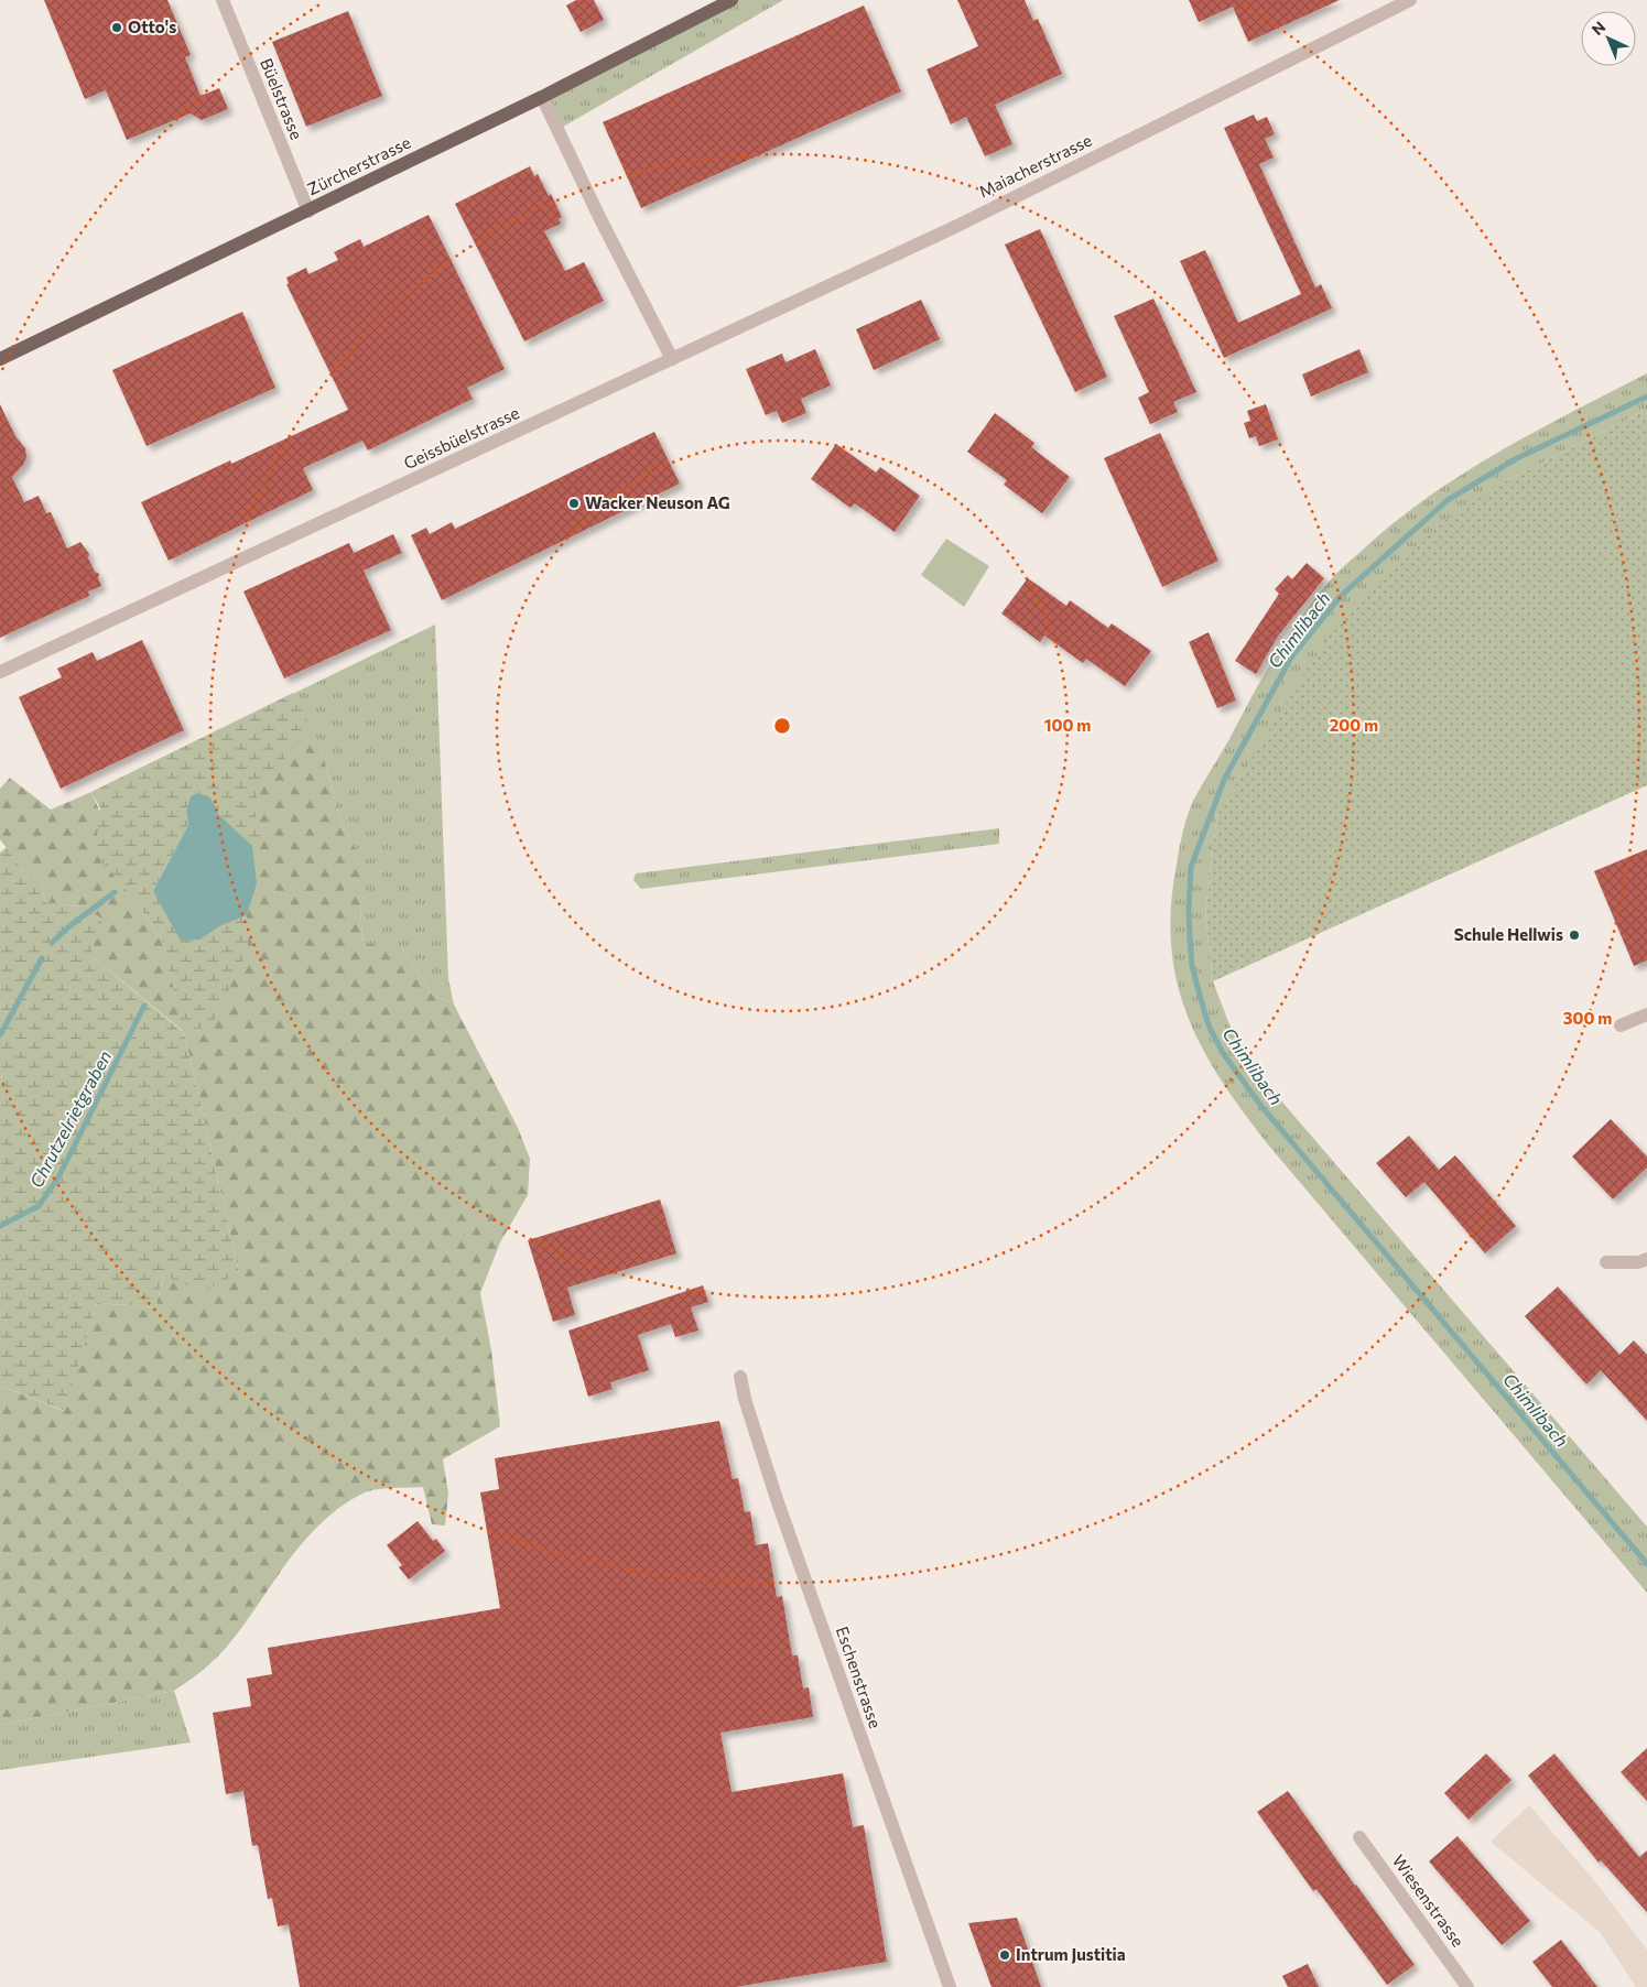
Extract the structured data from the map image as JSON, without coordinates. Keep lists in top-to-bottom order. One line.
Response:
{"streets":{"main road":["Zürcherstrasse"],"street":["Büelstrasse","Maiacherstrasse","Geissbüelstrasse","Eschenstrasse","Wiesenstrasse"]},"crossings":[["Büelstrasse","Zürcherstrasse"],["Maiacherstrasse","Geissbüelstrasse"]],"water":["Chimlibach","Chrutzelrietgraben"],"places":["Otto's","Wacker Neuson AG","Schule Hellwis","Intrum Justitia"],"north":"top left","rings":["100 m","200 m","300 m"]}
